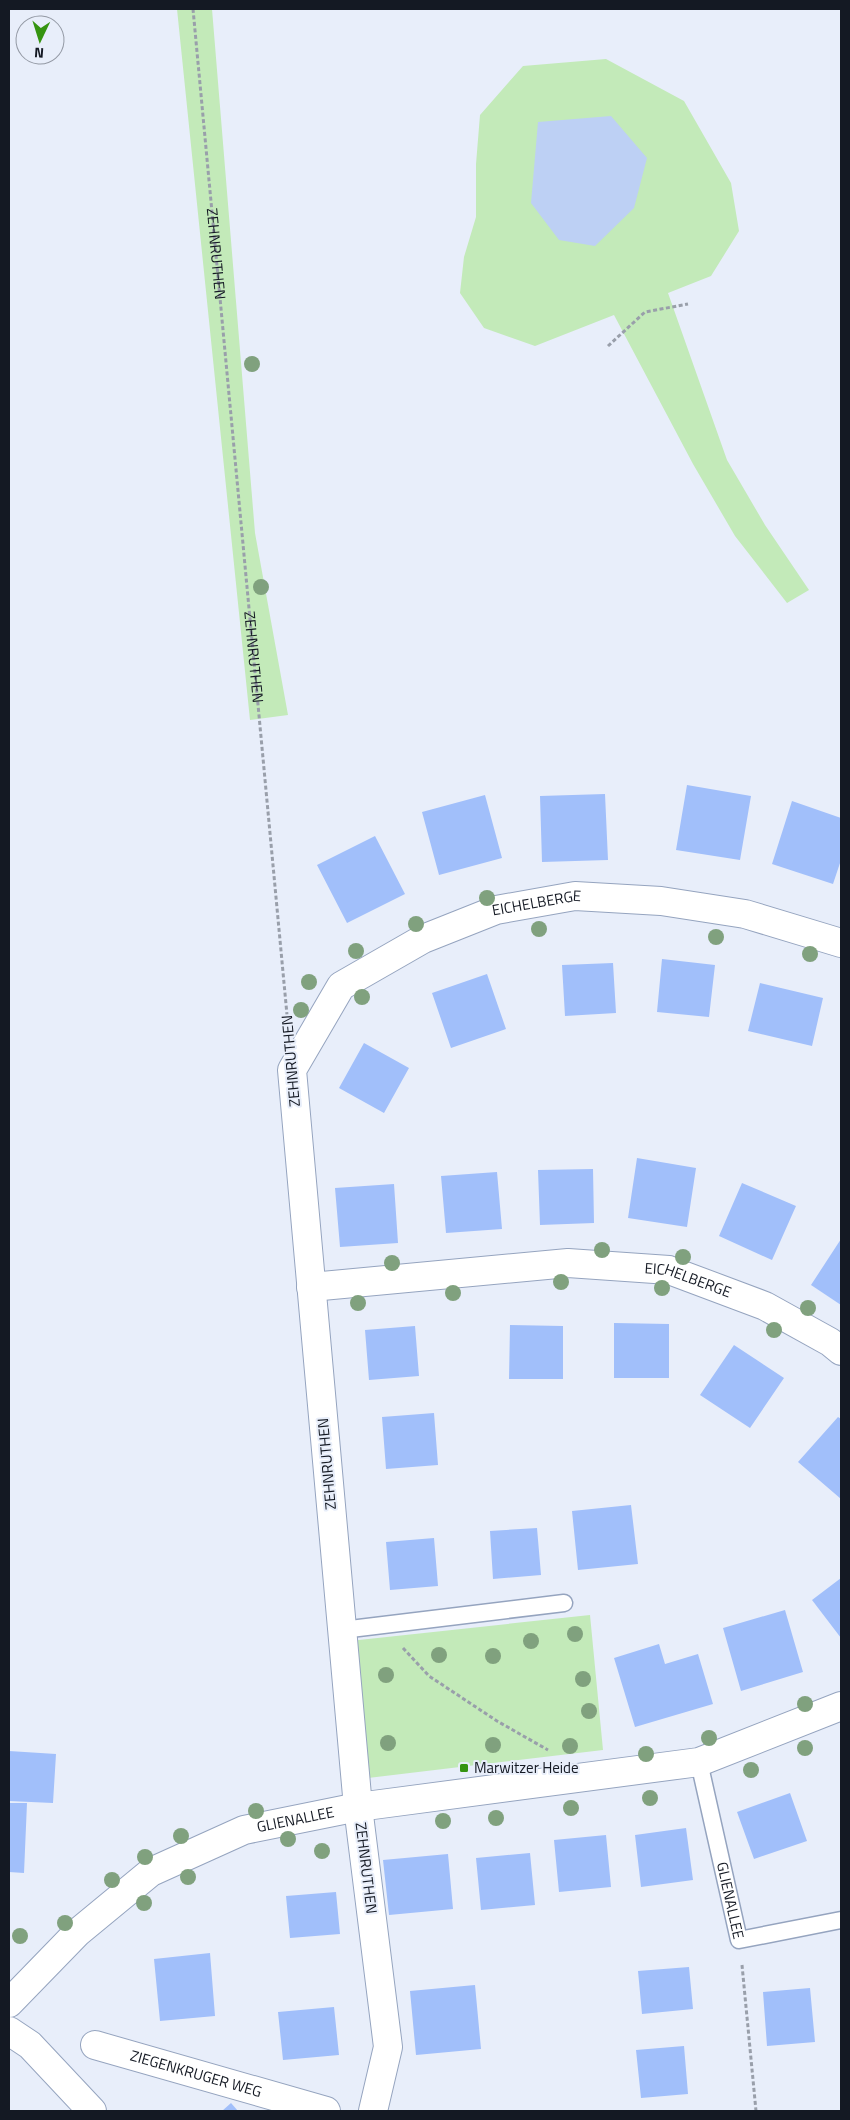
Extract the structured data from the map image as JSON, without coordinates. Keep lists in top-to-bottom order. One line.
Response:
{"streets":{"street":["ZEHNRUTHEN","EICHELBERGE","GLIENALLEE","ZIEGENKRUGER WEG"]},"crossings":[["ZEHNRUTHEN","EICHELBERGE"],["ZEHNRUTHEN","GLIENALLEE"]],"places":{"transit":["Marwitzer Heide"]},"north":"bottom"}
